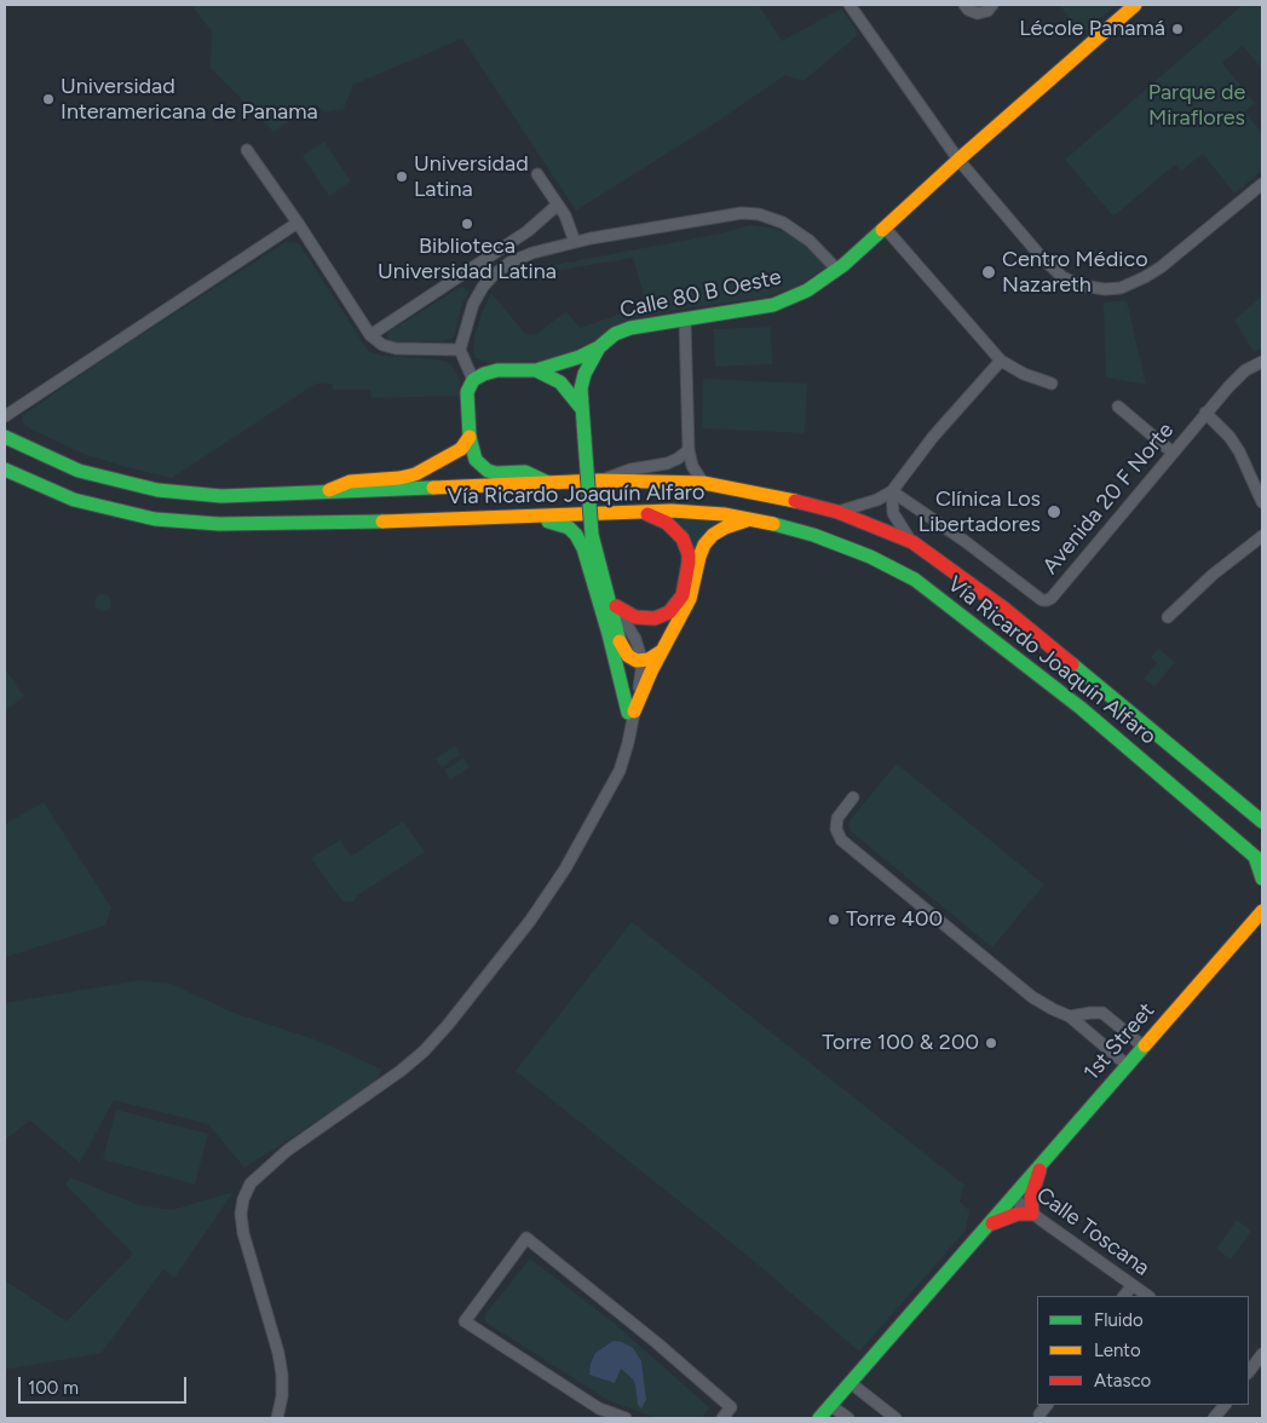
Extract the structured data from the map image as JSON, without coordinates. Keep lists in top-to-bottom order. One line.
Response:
{"streets":{"main road":["Calle 80 B Oeste","Vía Ricardo Joaquín Alfaro","1st Street"],"street":["Avenida 20 F Norte","Calle Toscana"]},"crossings":[["1st Street","Calle Toscana"]],"parks":["Parque de Miraflores"],"places":["Lécole Panamá","Universidad Interamericana de Panama","Universidad Latina","Biblioteca Universidad Latina","Centro Médico Nazareth","Clínica Los Libertadores","Torre 400","Torre 100 & 200"],"legend":["Fluido","Lento","Atasco"],"scale_bar":"100 m"}
